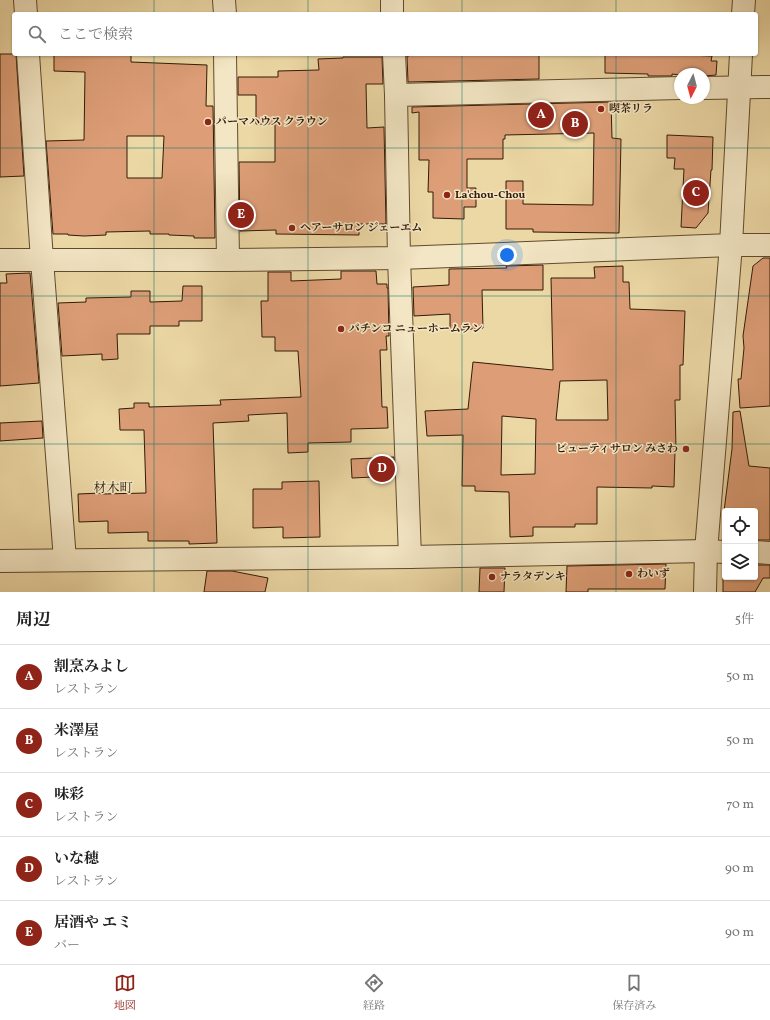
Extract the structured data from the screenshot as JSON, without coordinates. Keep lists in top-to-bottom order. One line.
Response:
{"districts":["材木町"],"places":["喫茶リラ","パーマハウス クラウン","La'chou-Chou","ヘアーサロン ジェーエム","パチンコ ニューホームラン","ビューティサロン みさわ","わいず","ナラタデンキ"],"north":"bottom","page":{"search":"ここで検索","pins":["A","B","C","E","D"],"heading":["周辺","5件"],"list":[{"mark":"A","name":"割烹みよし","note":"レストラン","value":"50 m"},{"mark":"B","name":"米澤屋","note":"レストラン","value":"50 m"},{"mark":"C","name":"味彩","note":"レストラン","value":"70 m"},{"mark":"D","name":"いな穂","note":"レストラン","value":"90 m"},{"mark":"E","name":"居酒や エミ","note":"バー","value":"90 m"}],"nav":["地図","経路","保存済み"]}}
